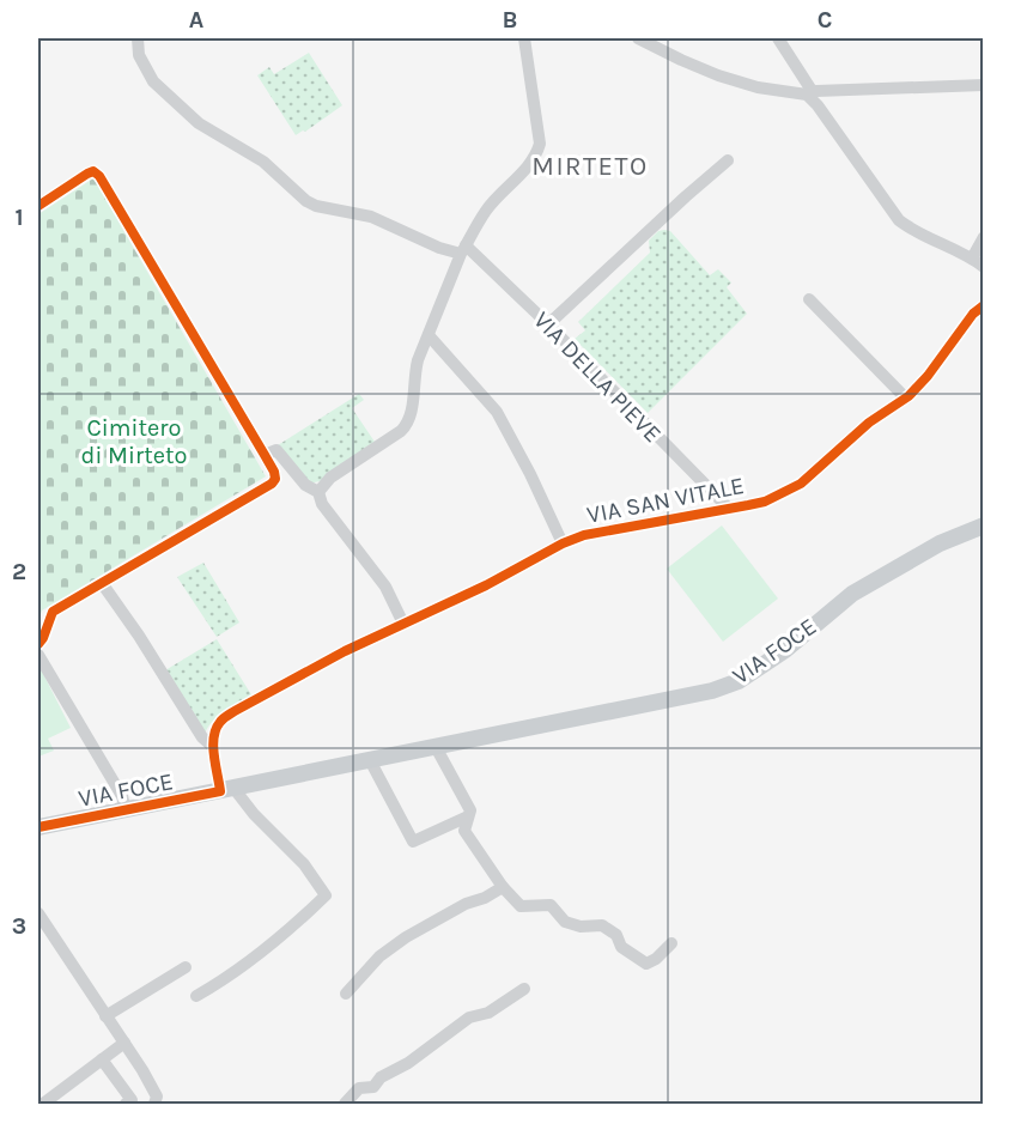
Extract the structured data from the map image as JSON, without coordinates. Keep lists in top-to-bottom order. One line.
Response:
{"streets":{"main road":["VIA FOCE"],"street":["VIA DELLA PIEVE","VIA SAN VITALE"]},"crossings":[["VIA DELLA PIEVE","VIA SAN VITALE"]],"districts":["MIRTETO"],"parks":["Cimitero di Mirteto"],"grid":{"columns":["A","B","C"],"rows":["1","2","3"]}}
